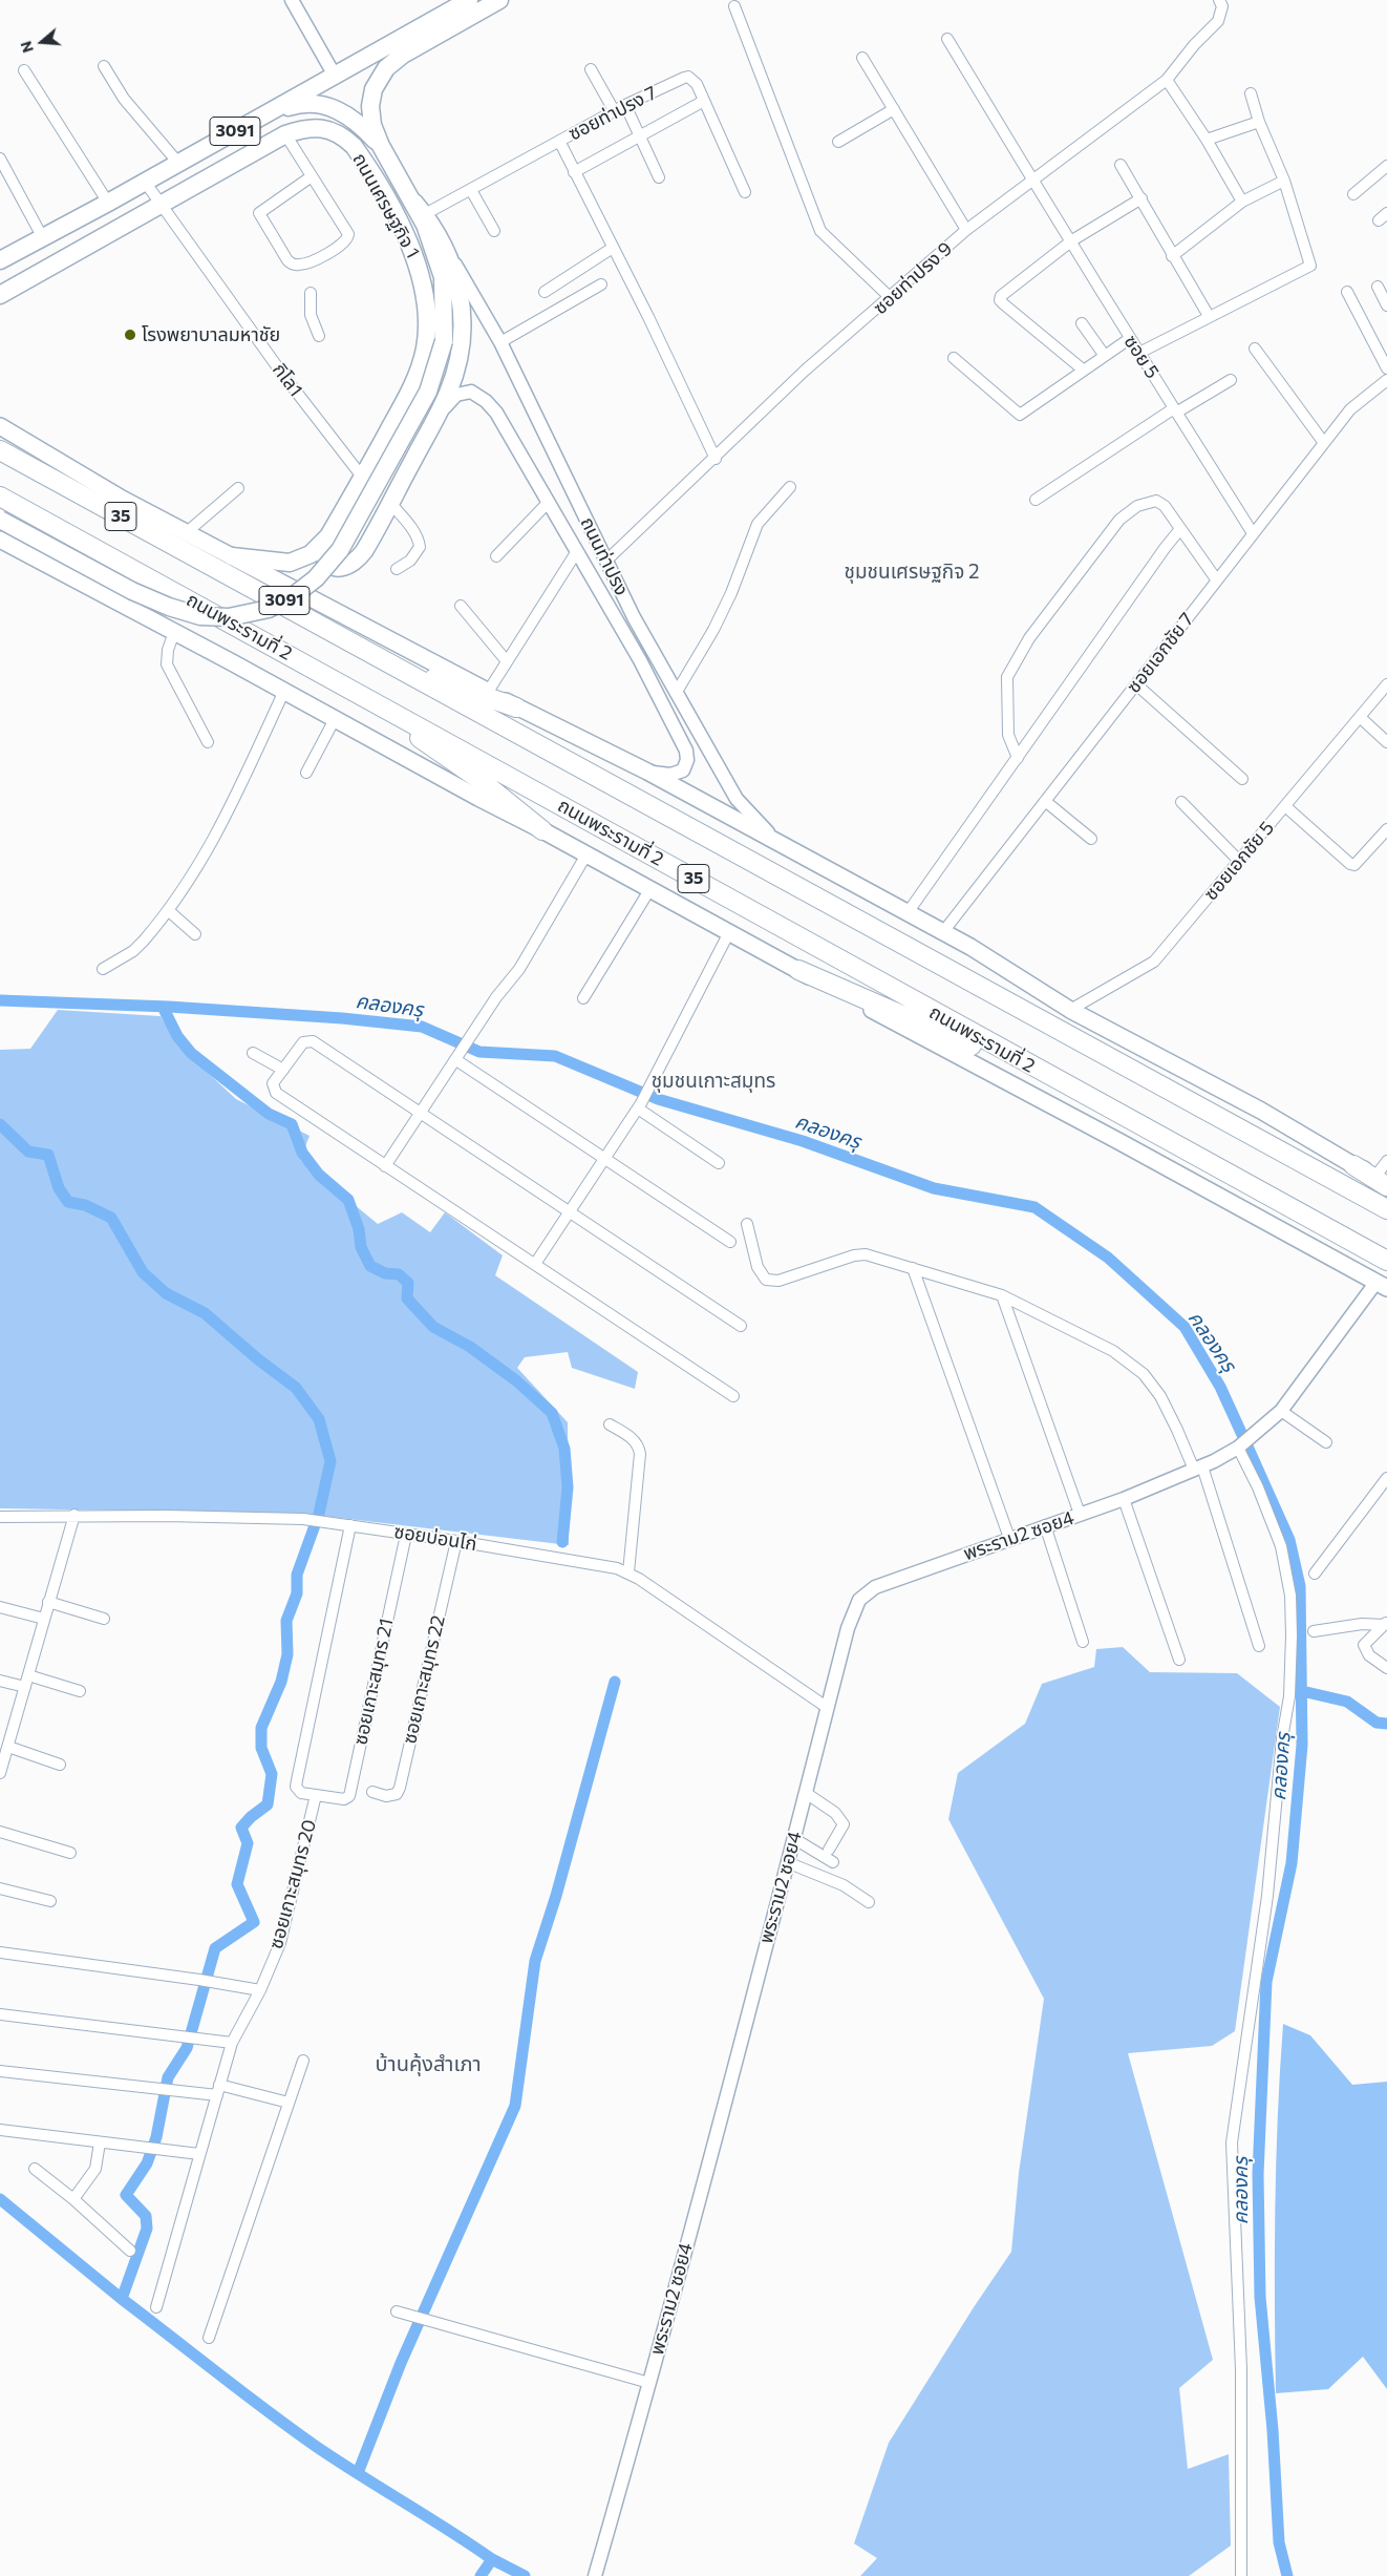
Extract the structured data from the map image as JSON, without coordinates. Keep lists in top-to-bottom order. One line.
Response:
{"streets":{"highway":["35","ถนนพระรามที่ 2"],"main road":["3091","ถนนเศรษฐกิจ 1","ถนนท่าปรง"],"street":["ซอยท่าปรง 7","ซอยท่าปรง 9","ซอย 5","กิโล1","ซอยเอกชัย 7","ซอยเอกชัย 5","พระราม2 ซอย4","ซอยบ่อนไก่","ซอยเกาะสมุทร 22","ซอยเกาะสมุทร 21","ซอยเกาะสมุทร 20"]},"crossings":[["ซอยท่าปรง 7","ถนนเศรษฐกิจ 1"],["ซอยท่าปรง 7","ถนนท่าปรง"],["3091","กิโล1"],["ถนนเศรษฐกิจ 1","กิโล1"],["ถนนเศรษฐกิจ 1","35"],["ถนนเศรษฐกิจ 1","ถนนท่าปรง"],["ซอยท่าปรง 9","ซอย 5"],["ซอยท่าปรง 9","ถนนท่าปรง"],["ซอย 5","ซอยเอกชัย 7"],["35","ถนนท่าปรง"],["35","ซอยเอกชัย 7"],["35","ซอยเอกชัย 5"],["พระราม2 ซอย4","ซอยบ่อนไก่"],["ซอยบ่อนไก่","ซอยเกาะสมุทร 22"],["ซอยบ่อนไก่","ซอยเกาะสมุทร 21"],["ซอยบ่อนไก่","ซอยเกาะสมุทร 20"],["ซอยเกาะสมุทร 21","ซอยเกาะสมุทร 20"]],"districts":["ชุมชนเศรษฐกิจ 2","ชุมชนเกาะสมุทร","บ้านคุ้งสำเภา"],"water":["คลองครุ"],"places":["โรงพยาบาลมหาชัย"],"north":"left"}
